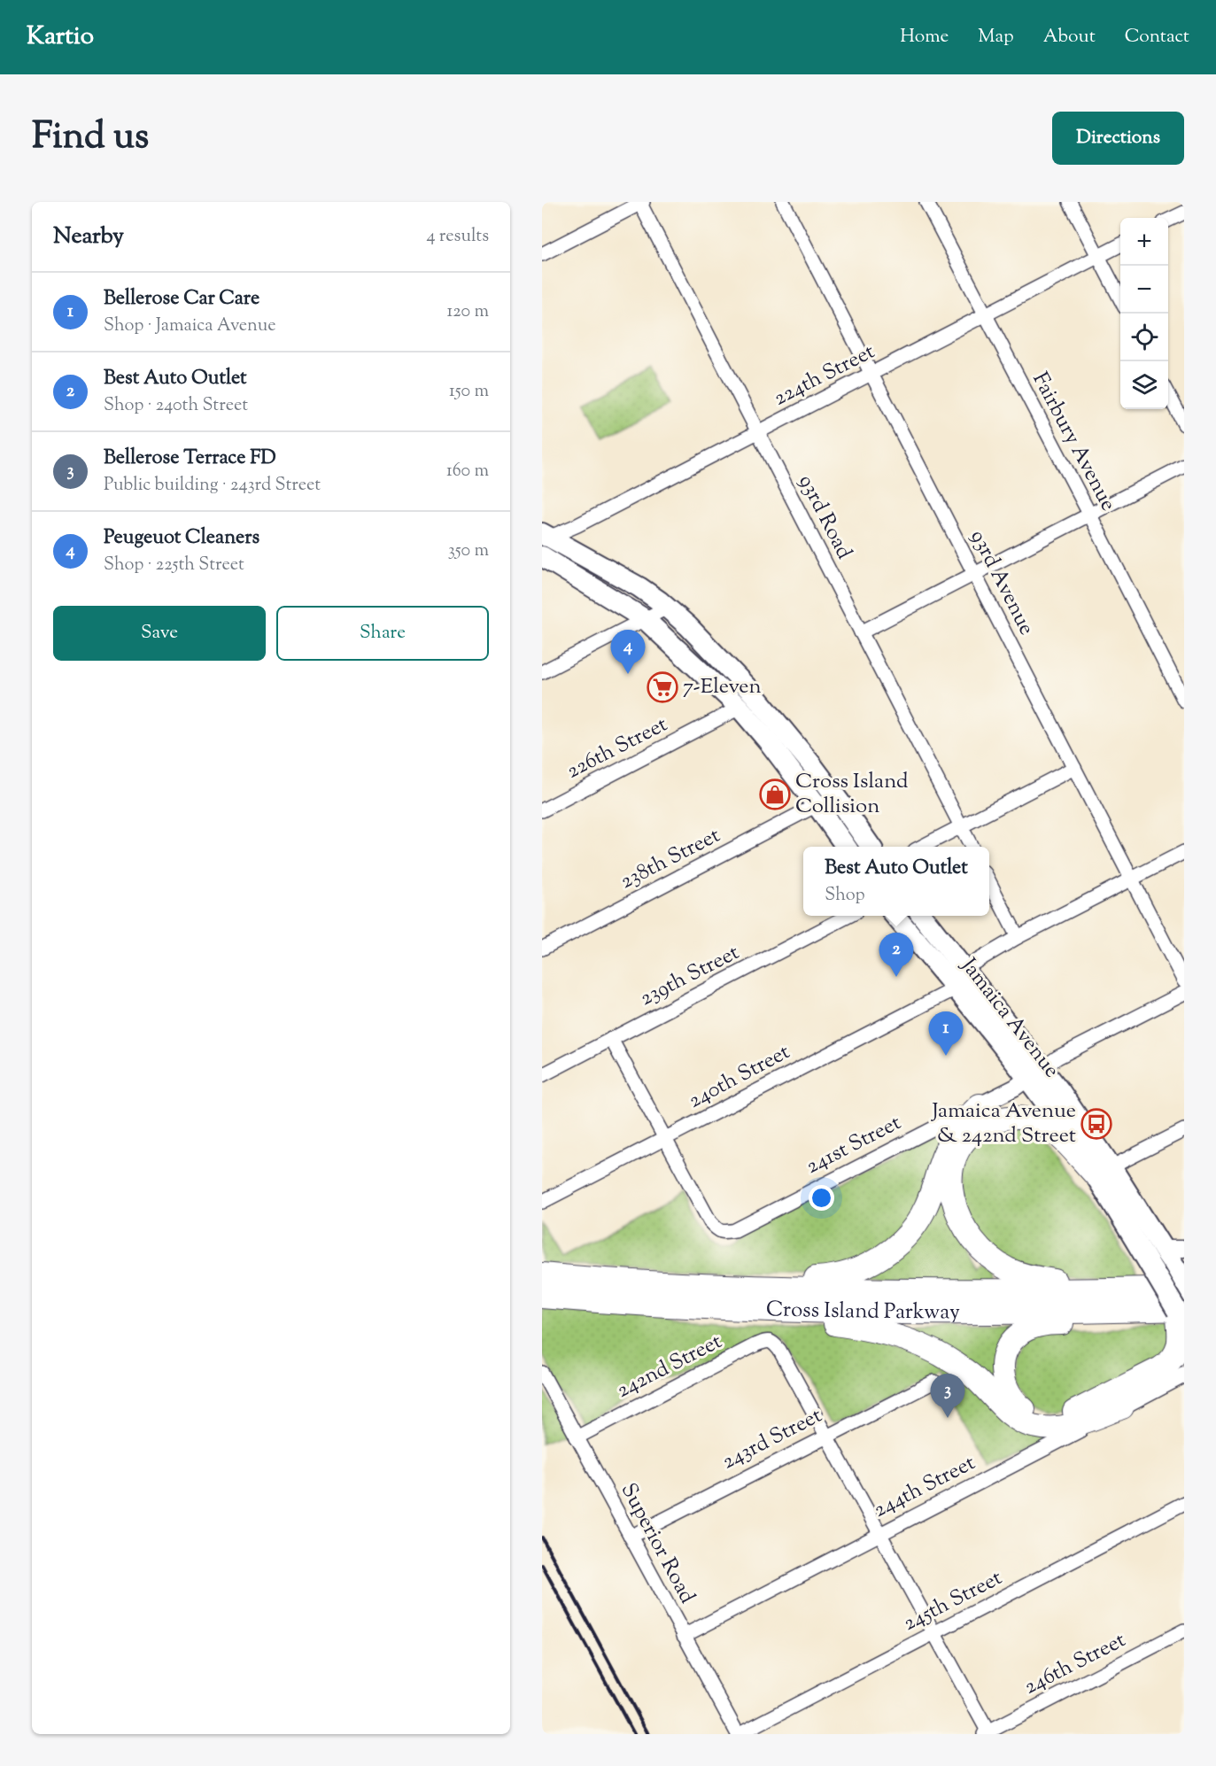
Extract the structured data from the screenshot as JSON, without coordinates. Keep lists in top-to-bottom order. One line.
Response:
{"streets":{"highway":["Cross Island Parkway"],"main road":["Jamaica Avenue"],"street":["224th Street","Fairbury Avenue","93rd Road","93rd Avenue","226th Street","238th Street","239th Street","240th Street","241st Street","242nd Street","243rd Street","244th Street","Superior Road","245th Street","246th Street"]},"crossings":[["224th Street","Fairbury Avenue"],["224th Street","93rd Road"],["224th Street","93rd Avenue"],["Jamaica Avenue","240th Street"],["Jamaica Avenue","241st Street"],["Jamaica Avenue","Cross Island Parkway"],["240th Street","241st Street"],["242nd Street","243rd Street"],["242nd Street","Superior Road"],["243rd Street","Superior Road"],["244th Street","Superior Road"],["Superior Road","245th Street"]],"places":{"supermarket":["7-Eleven"],"shop":["Cross Island Collision"],"bus stop":["Jamaica Avenue & 242nd Street"]},"page":{"header":"Kartio","nav":["Home","Map","About","Contact"],"title":"Find us","buttons":["Directions",["Save","Share"]],"heading":["Nearby","4 results"],"map_buttons":["+","−"],"list":[{"mark":"1","name":"Bellerose Car Care","note":"Shop · Jamaica Avenue","value":"120 m"},{"mark":"2","name":"Best Auto Outlet","note":"Shop · 240th Street","value":"150 m"},{"mark":"3","name":"Bellerose Terrace FD","note":"Public building · 243rd Street","value":"160 m"},{"mark":"4","name":"Peugeuot Cleaners","note":"Shop · 225th Street","value":"350 m"}],"pins":["4","2","1","3"],"popup":["Best Auto Outlet","Shop"]}}
